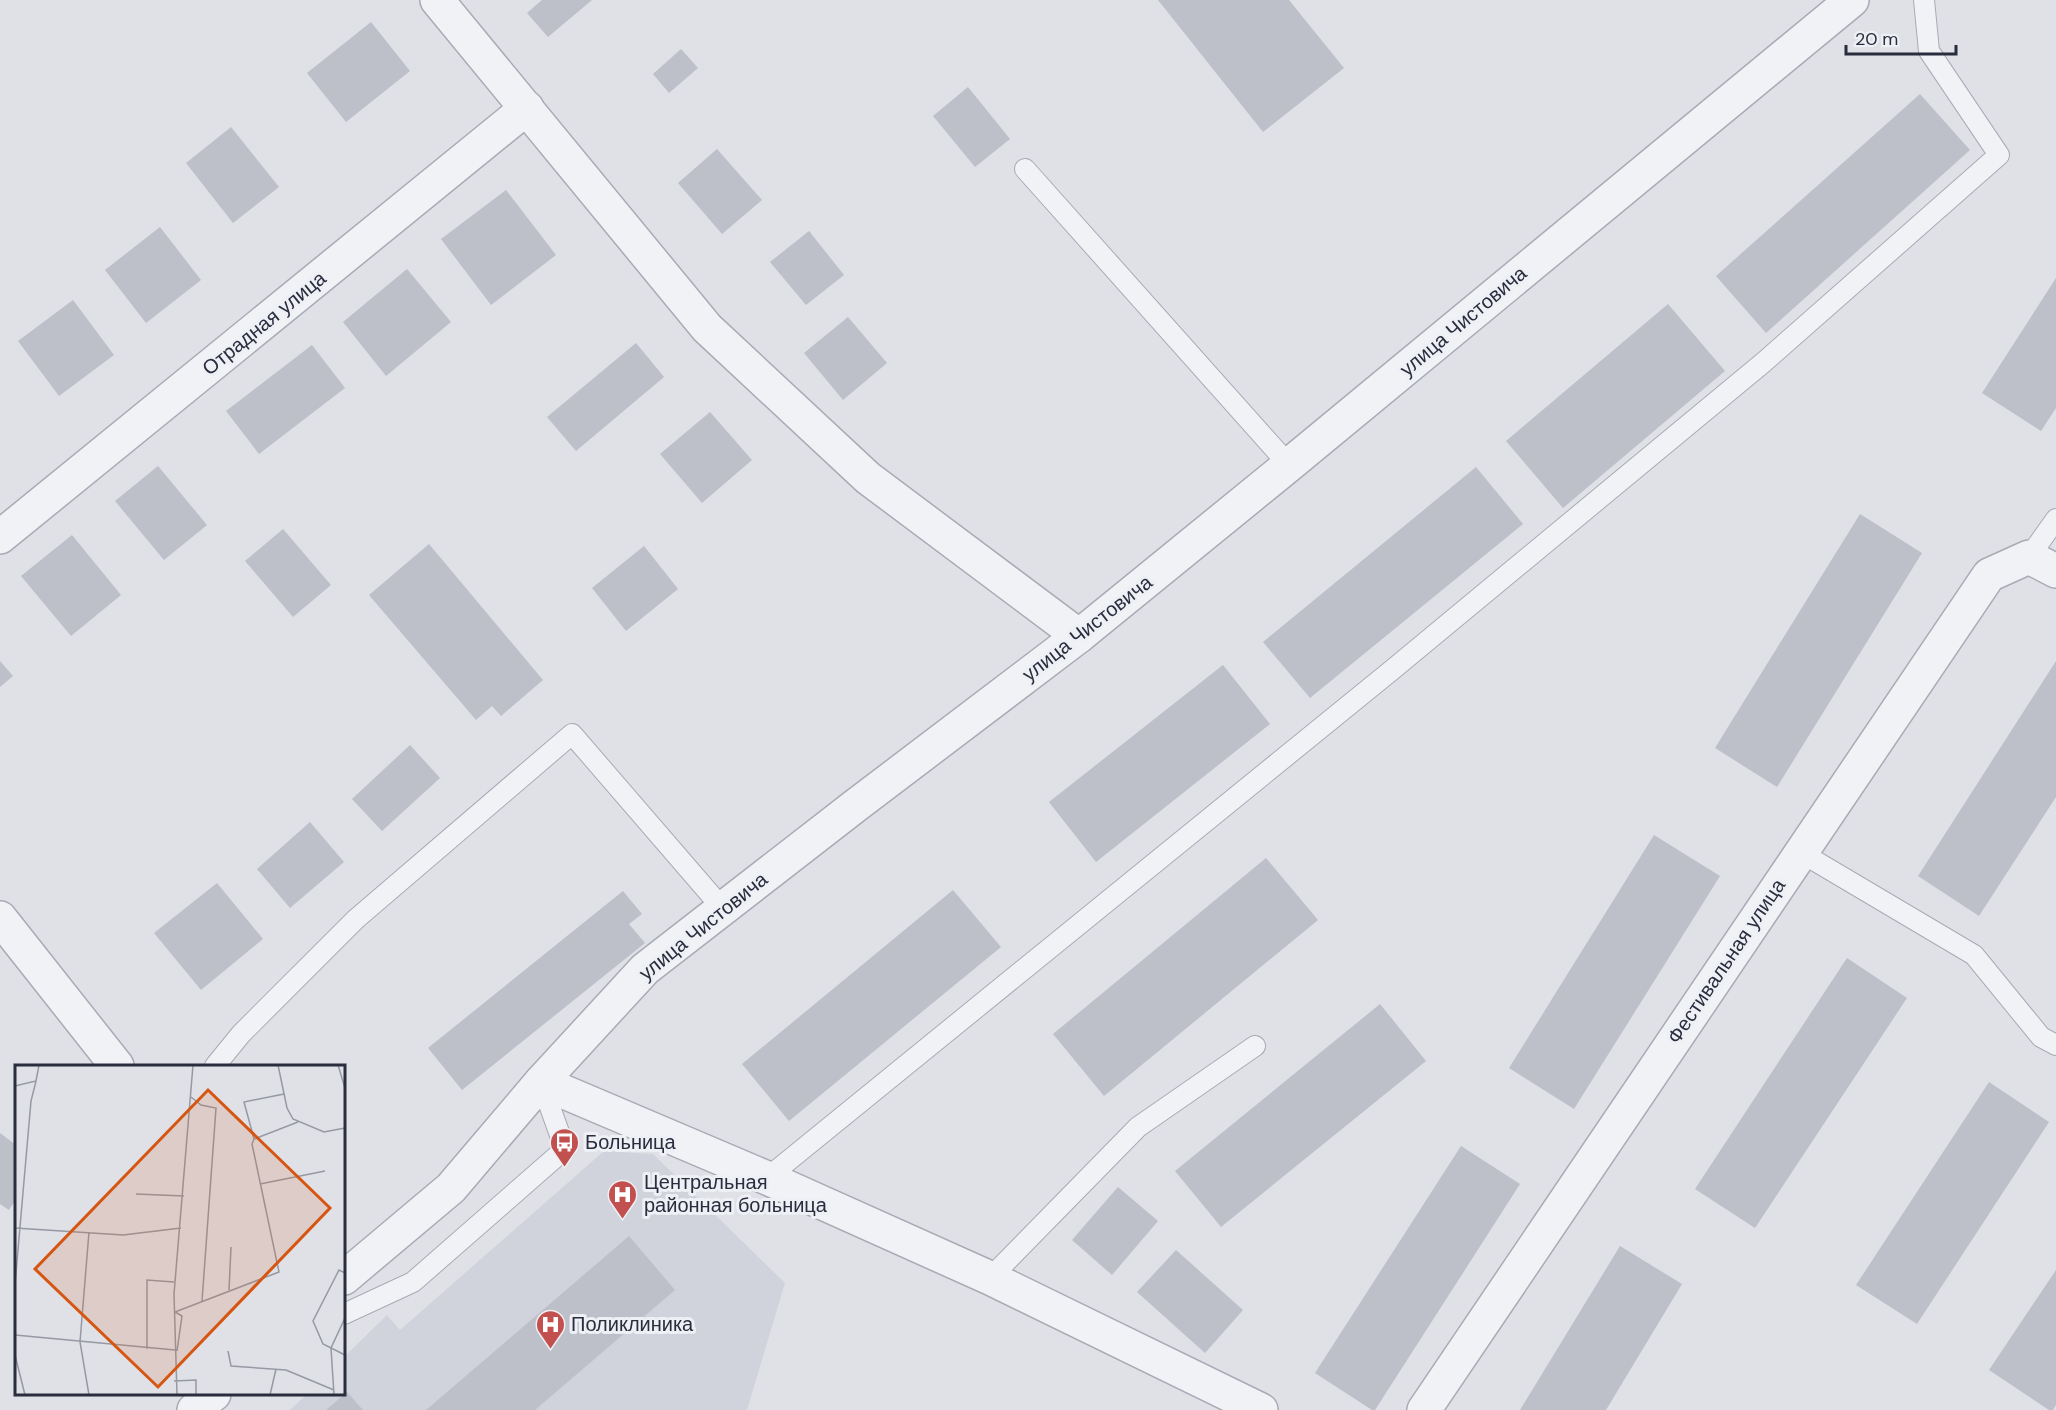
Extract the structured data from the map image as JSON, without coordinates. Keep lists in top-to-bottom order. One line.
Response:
{"streets":{"street":["улица Чистовича","Отрадная улица","Фестивальная улица"]},"places":{"bus stop":["Больница"],"hospital":["Центральная районная больница","Поликлиника"]},"scale_bar":"20 m"}
